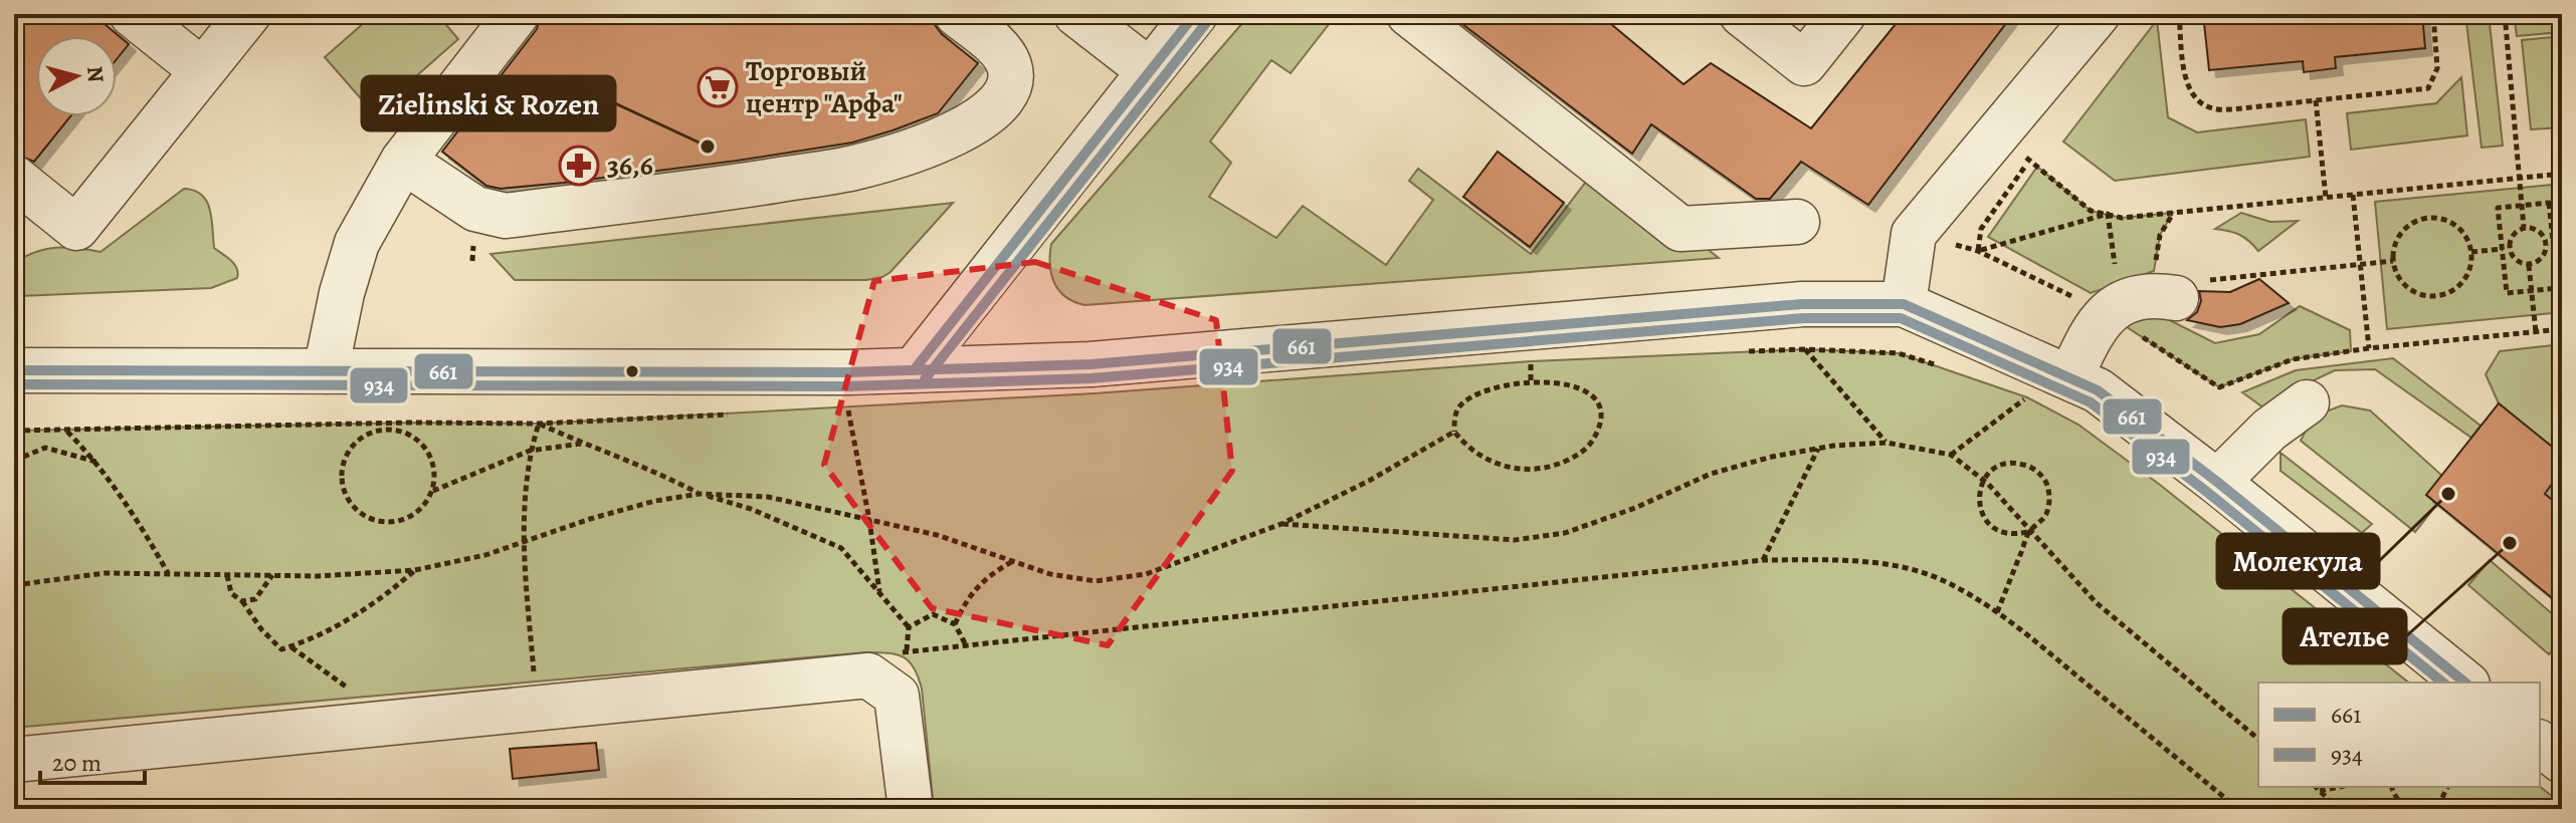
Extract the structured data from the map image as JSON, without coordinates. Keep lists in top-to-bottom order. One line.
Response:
{"places":{"supermarket":["Торговый центр \"Арфа\""],"other":["Zielinski & Rozen","Молекула","Ателье"],"pharmacy":["36,6"]},"lines":["transit line 661","transit line 934"],"legend":["661","934"],"scale_bar":"20 m","north":"right"}
